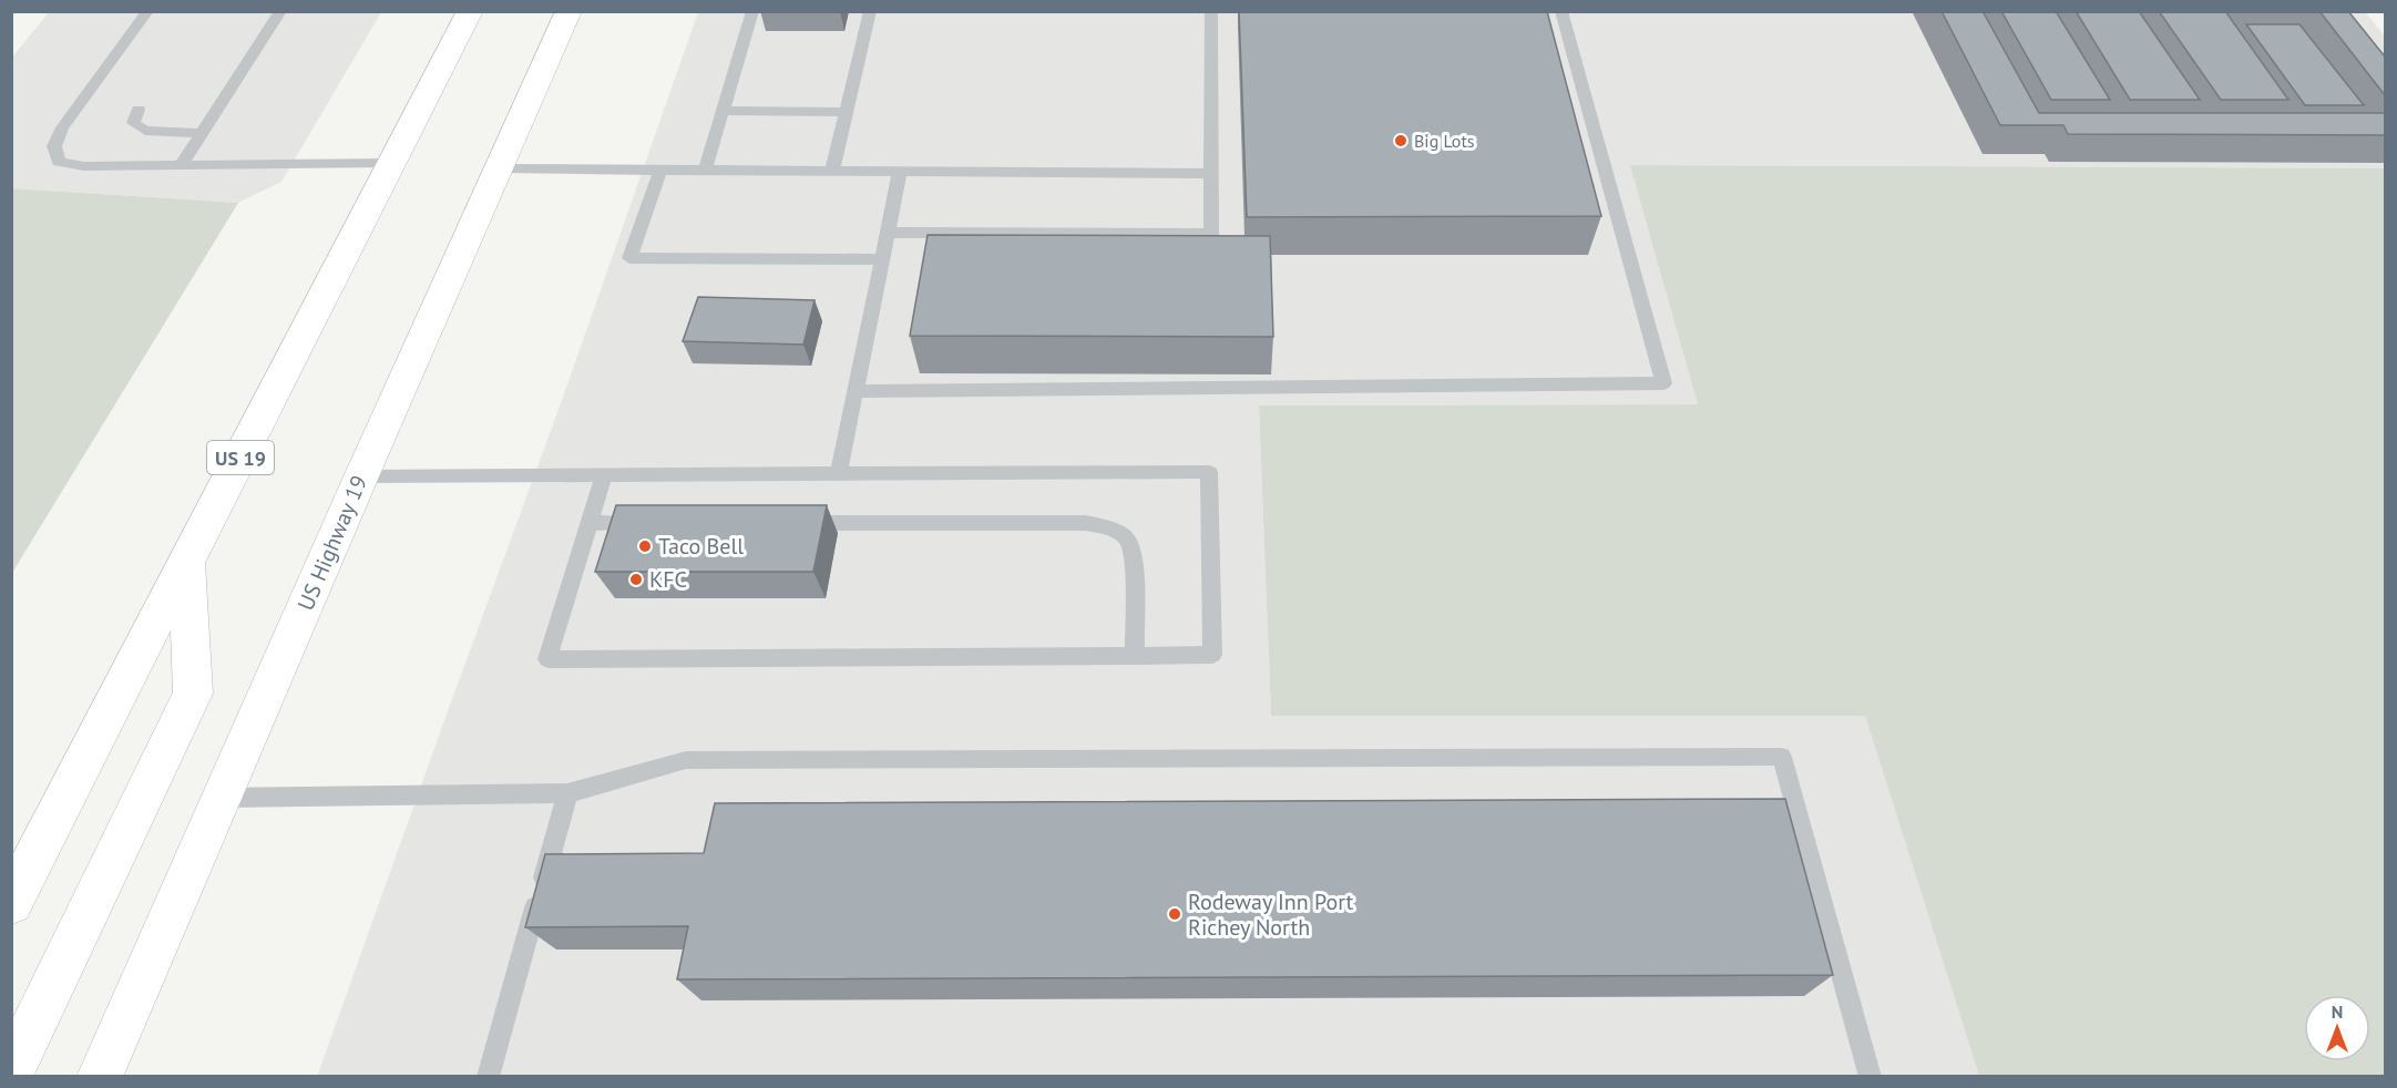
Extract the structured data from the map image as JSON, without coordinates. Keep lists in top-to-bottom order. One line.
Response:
{"streets":{"highway":["US 19","US Highway 19"]},"places":["Big Lots","Taco Bell","KFC","Rodeway Inn Port Richey North"],"north":"top"}
